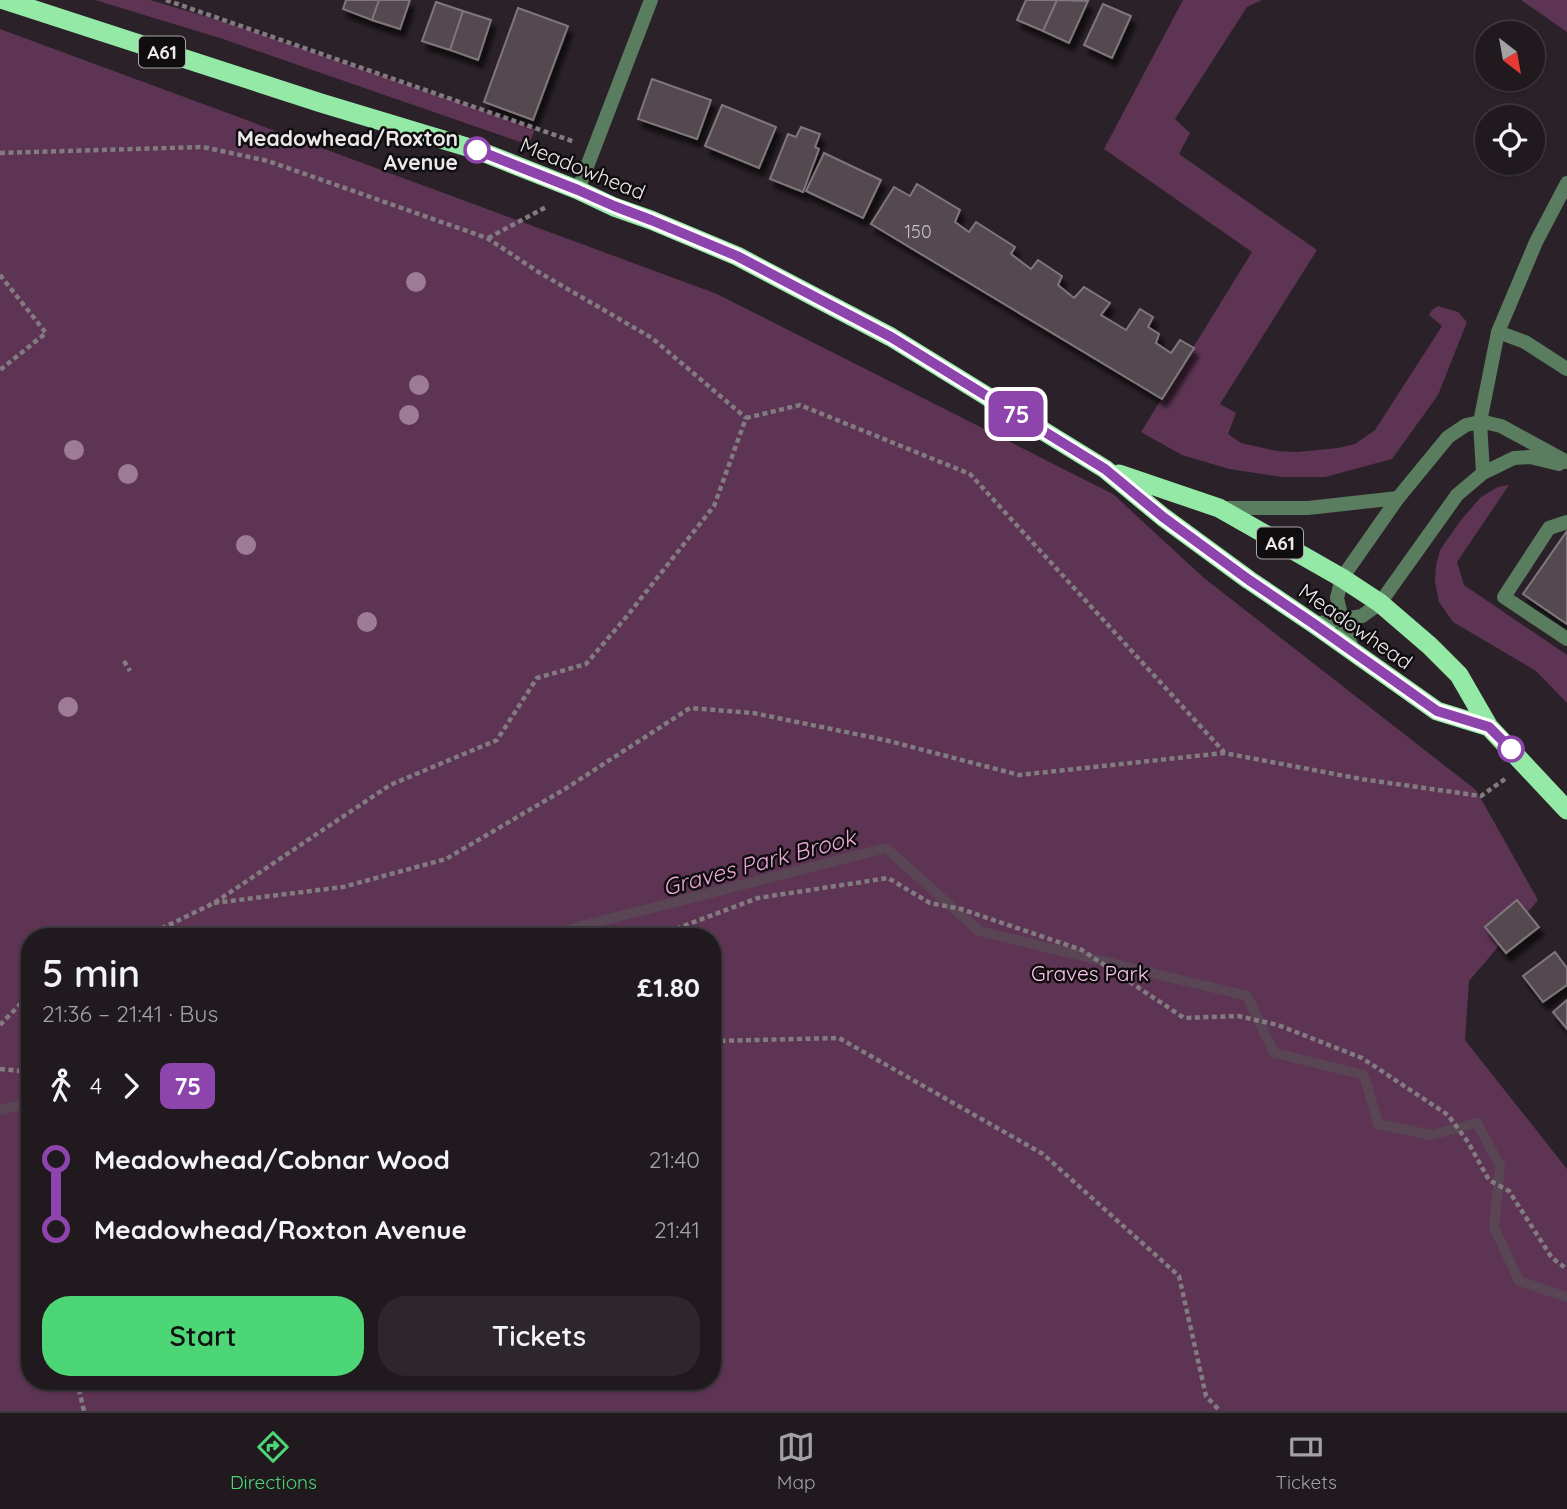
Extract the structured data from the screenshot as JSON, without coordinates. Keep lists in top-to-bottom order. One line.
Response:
{"streets":{"highway":["A61","Meadowhead"]},"water":["Graves Park Brook"],"parks":["Graves Park"],"places":["Meadowhead/Roxton Avenue"],"lines":["bus line 75"],"house_numbers":["150"],"north":"bottom right","page":{"on_map":"75","heading":["5 min","21:36 – 21:41 · Bus","£1.80"],"legs":["4","75"],"list":[{"name":"Meadowhead/Cobnar Wood","value":"21:40"},{"name":"Meadowhead/Roxton Avenue","value":"21:41"}],"buttons":["Start","Tickets"],"tabs":["Directions","Map","Tickets"]}}
